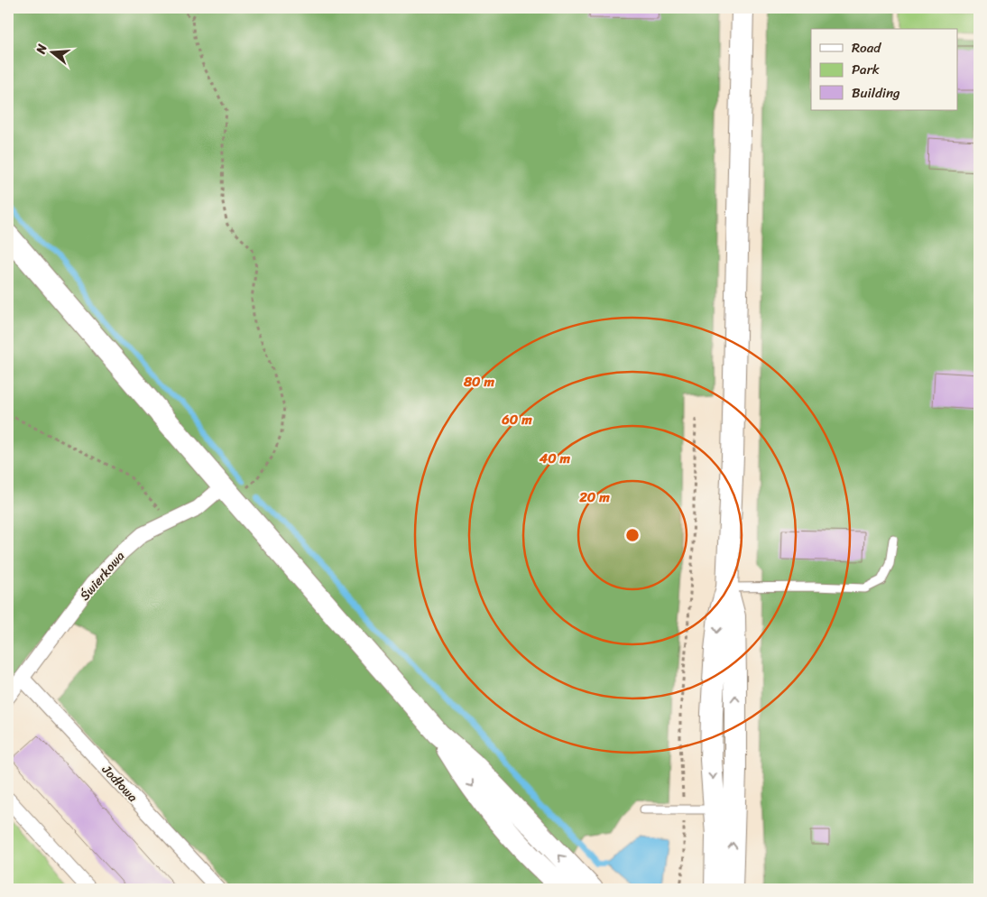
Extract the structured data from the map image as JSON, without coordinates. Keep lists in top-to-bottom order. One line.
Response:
{"streets":{"street":["Świerkowa","Jodłowa"]},"crossings":[["Świerkowa","Jodłowa"]],"legend":["Road","Park","Building"],"north":"left","rings":["80 m","60 m","40 m","20 m"]}
